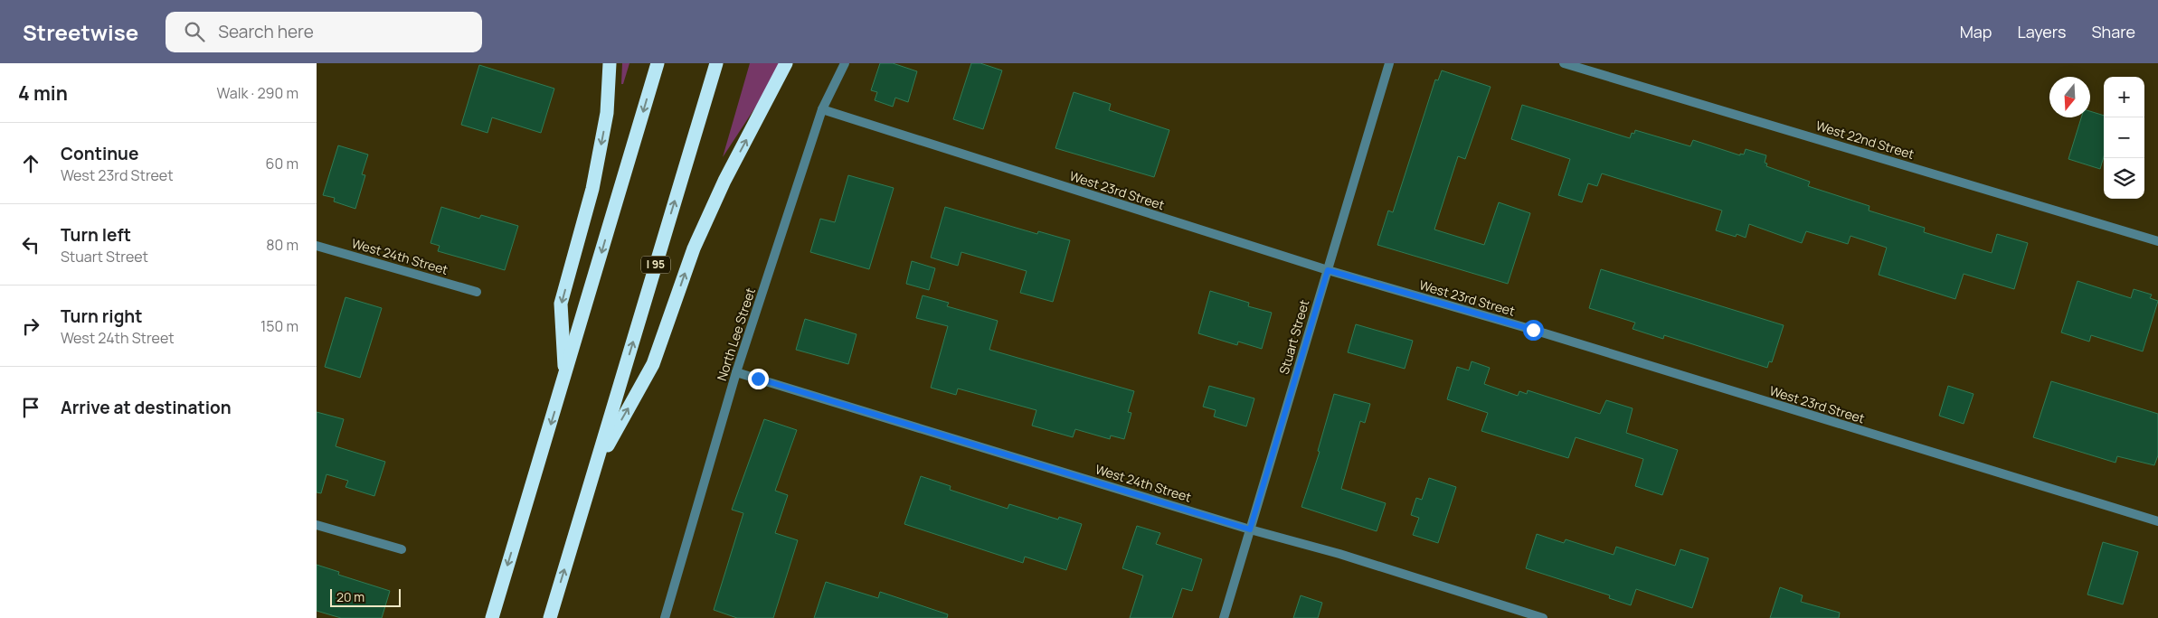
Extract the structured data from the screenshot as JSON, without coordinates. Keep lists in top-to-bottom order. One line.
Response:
{"streets":{"highway":["I 95"],"street":["West 22nd Street","West 23rd Street","West 24th Street","North Lee Street","Stuart Street"]},"crossings":[["West 23rd Street","North Lee Street"],["West 23rd Street","Stuart Street"],["West 24th Street","North Lee Street"],["West 24th Street","Stuart Street"]],"scale_bar":"20 m","north":"bottom","page":{"header":"Streetwise","search":"Search here","nav":["Map","Layers","Share"],"heading":["4 min","Walk · 290 m"],"map_buttons":["+","−"],"list":[["Continue","West 23rd Street","60 m"],["Turn left","Stuart Street","80 m"],["Turn right","West 24th Street","150 m"],"Arrive at destination"],"scale":"20 m"}}
